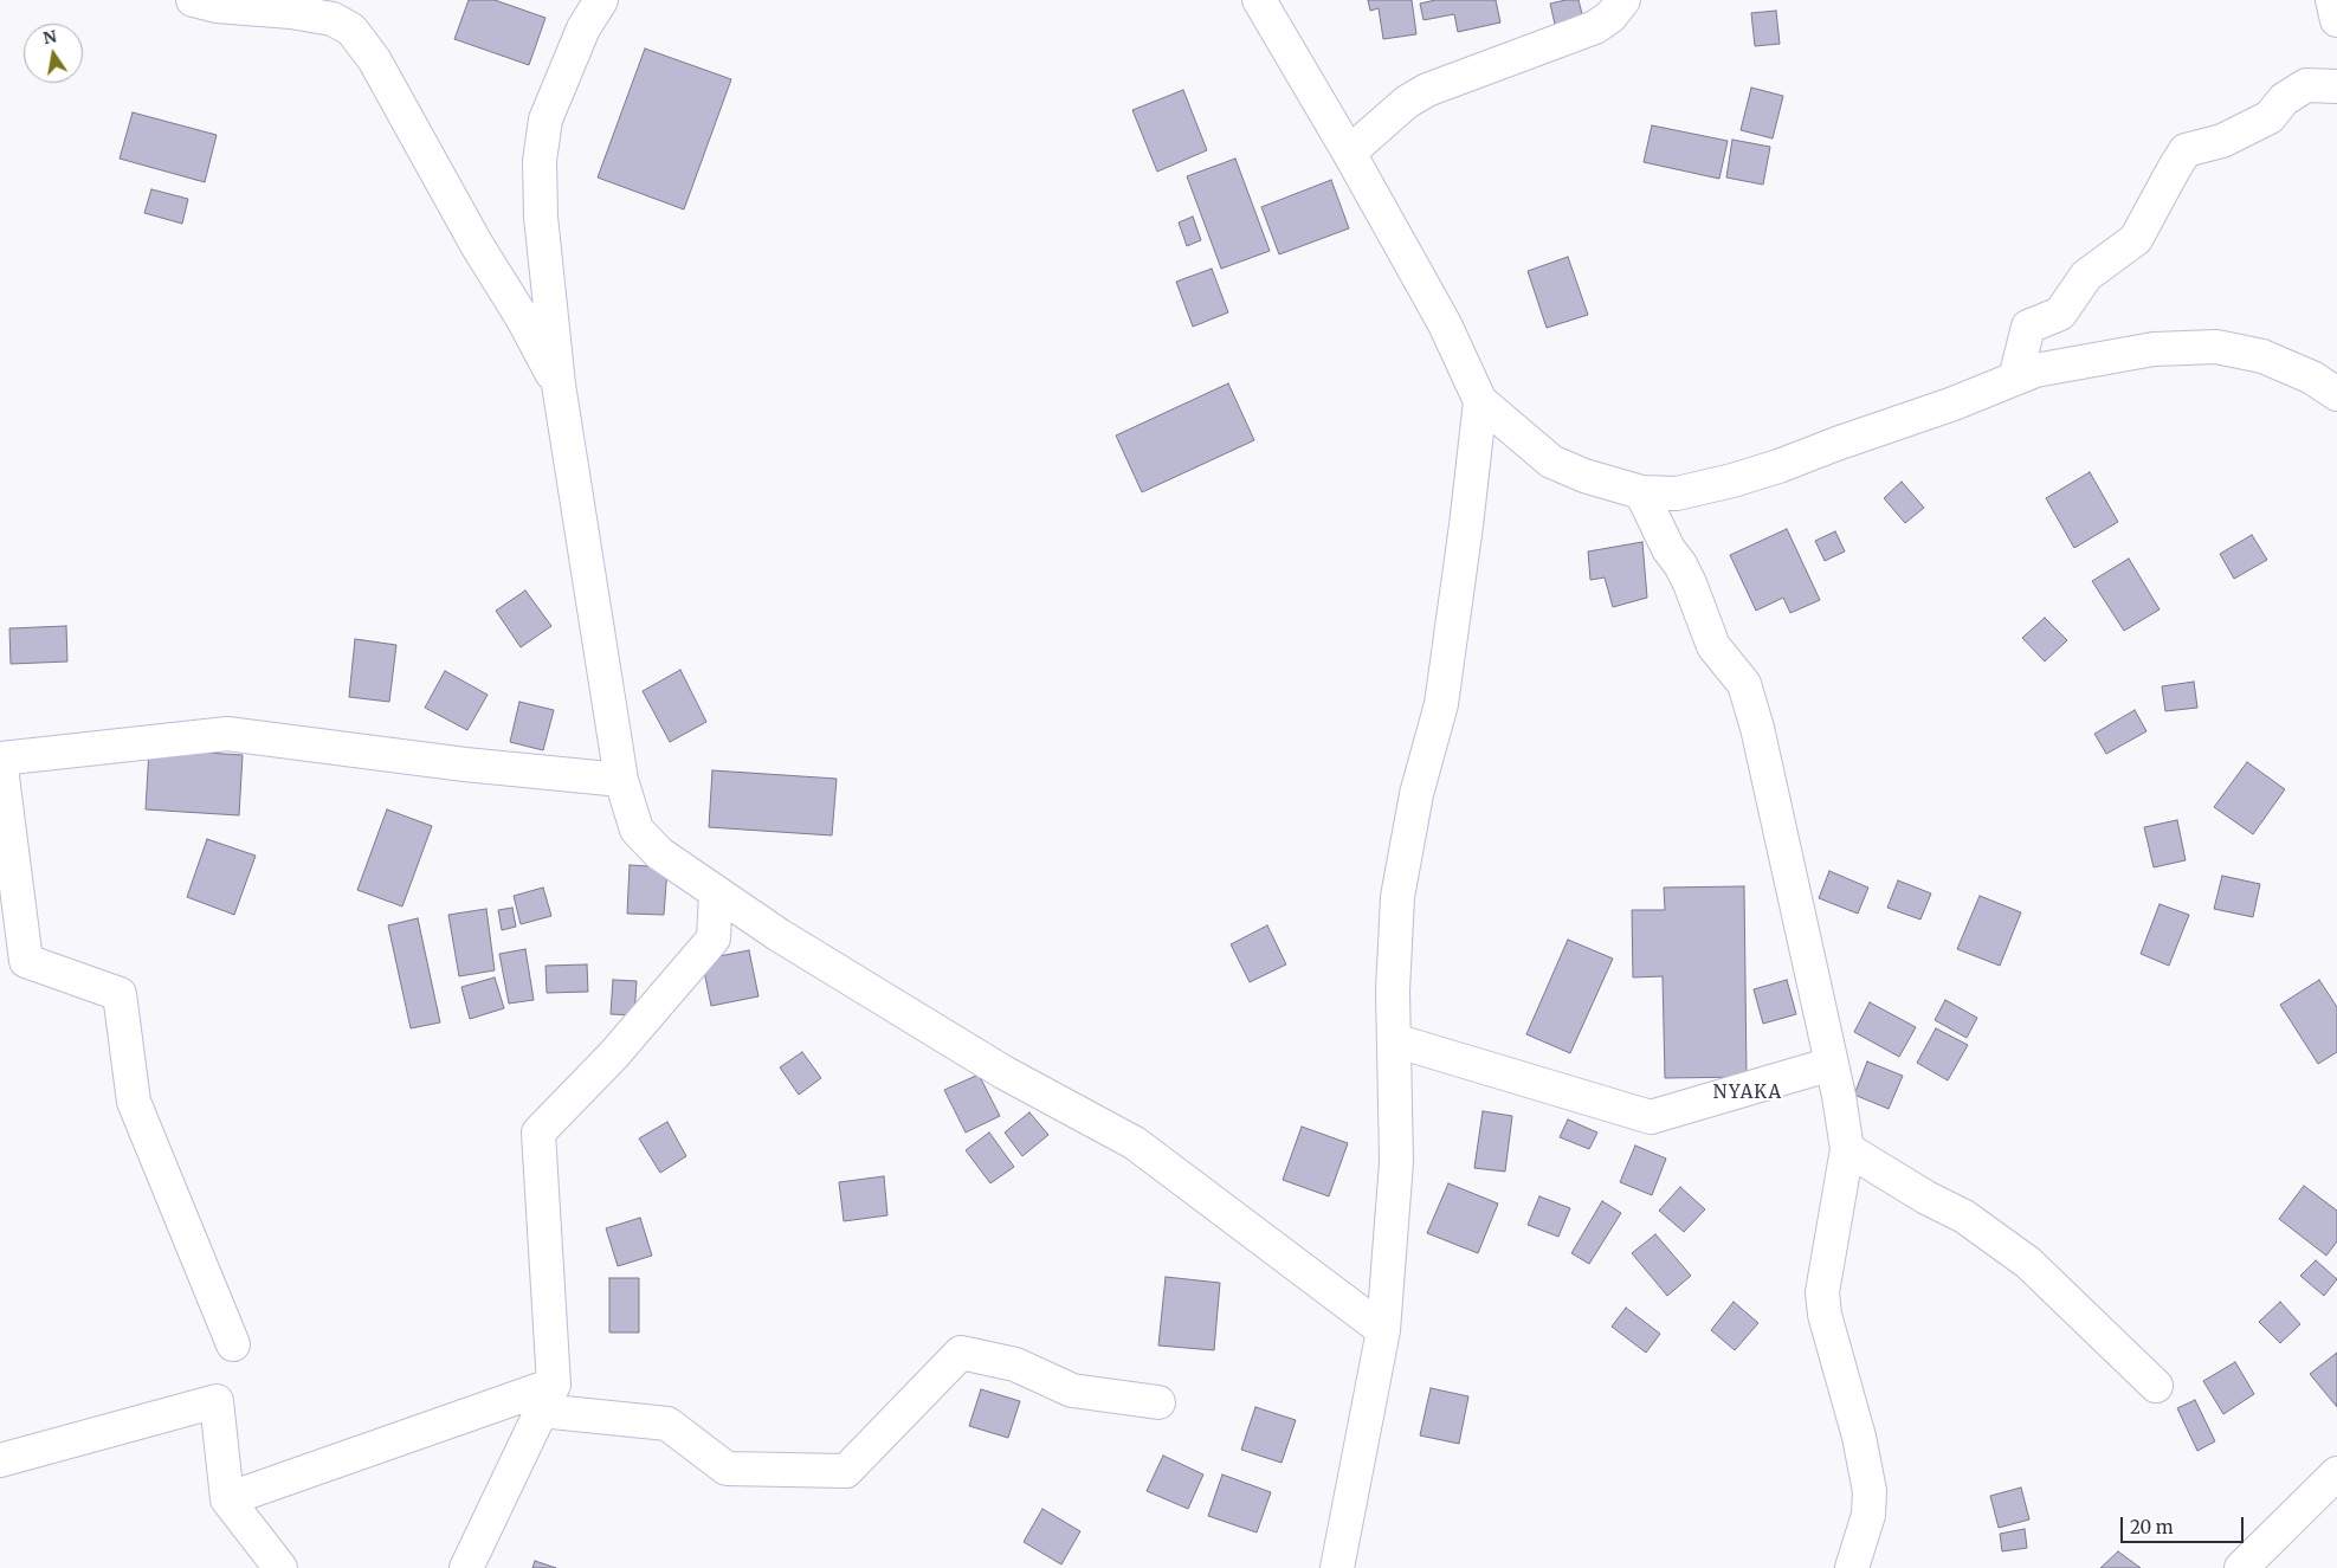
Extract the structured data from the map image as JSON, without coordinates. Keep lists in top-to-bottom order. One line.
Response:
{"districts":["NYAKA"],"scale_bar":"20 m","north":"top"}
